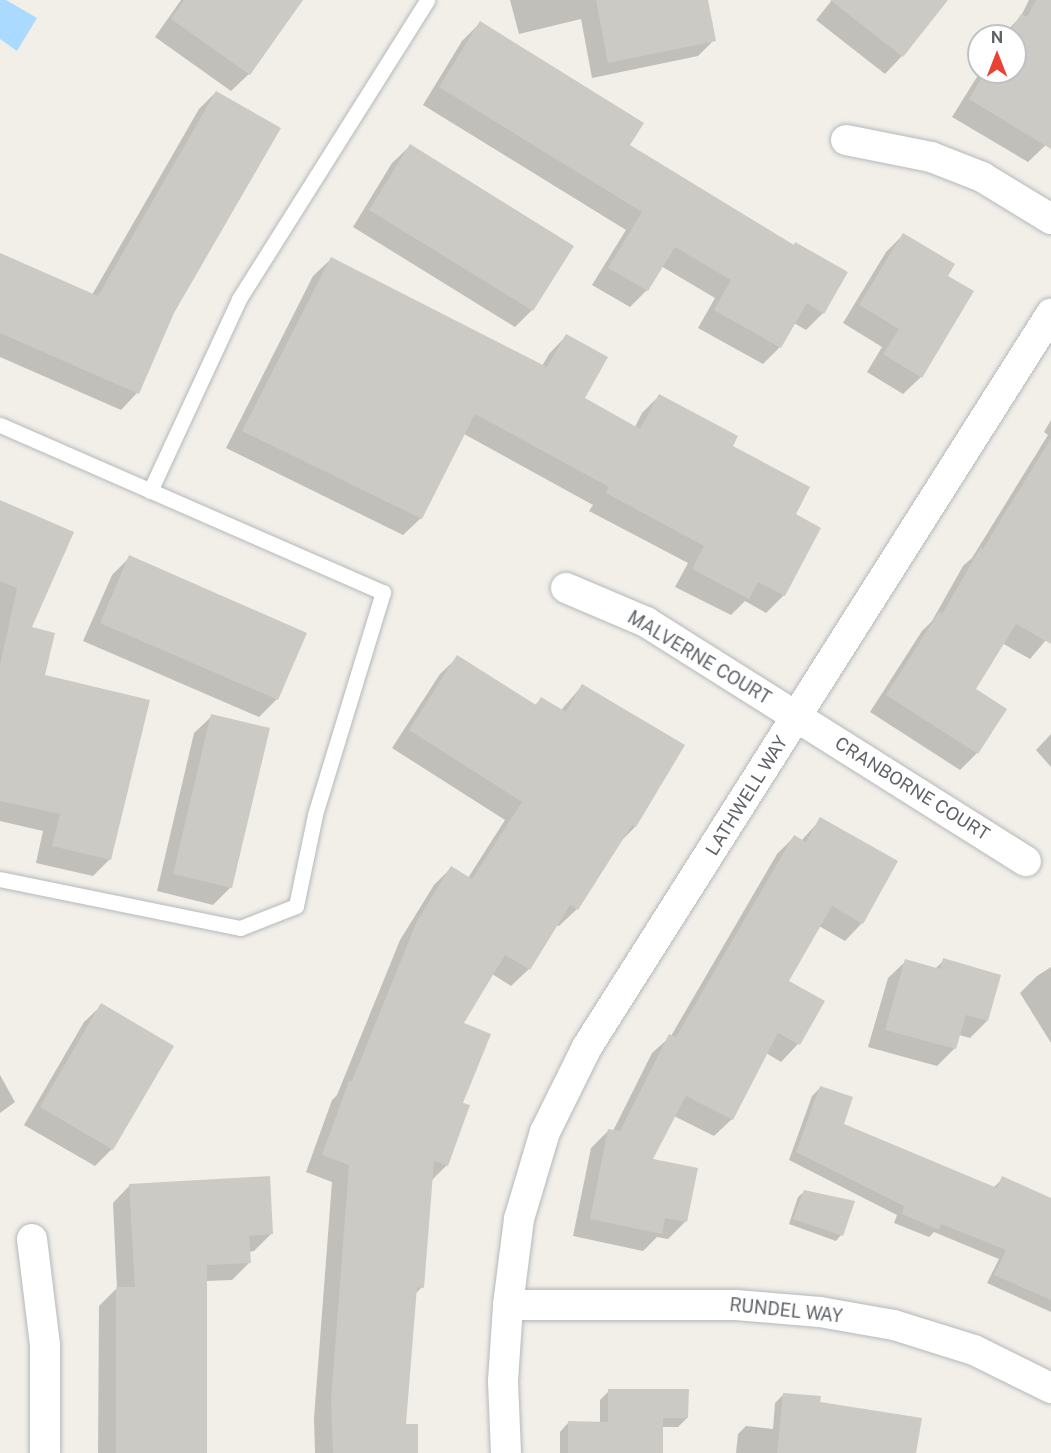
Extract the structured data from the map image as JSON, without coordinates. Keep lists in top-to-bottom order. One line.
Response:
{"streets":{"street":["MALVERNE COURT","CRANBORNE COURT","LATHWELL WAY","RUNDEL WAY"]},"crossings":[["MALVERNE COURT","CRANBORNE COURT"],["MALVERNE COURT","LATHWELL WAY"],["CRANBORNE COURT","LATHWELL WAY"],["LATHWELL WAY","RUNDEL WAY"]],"north":"top"}
